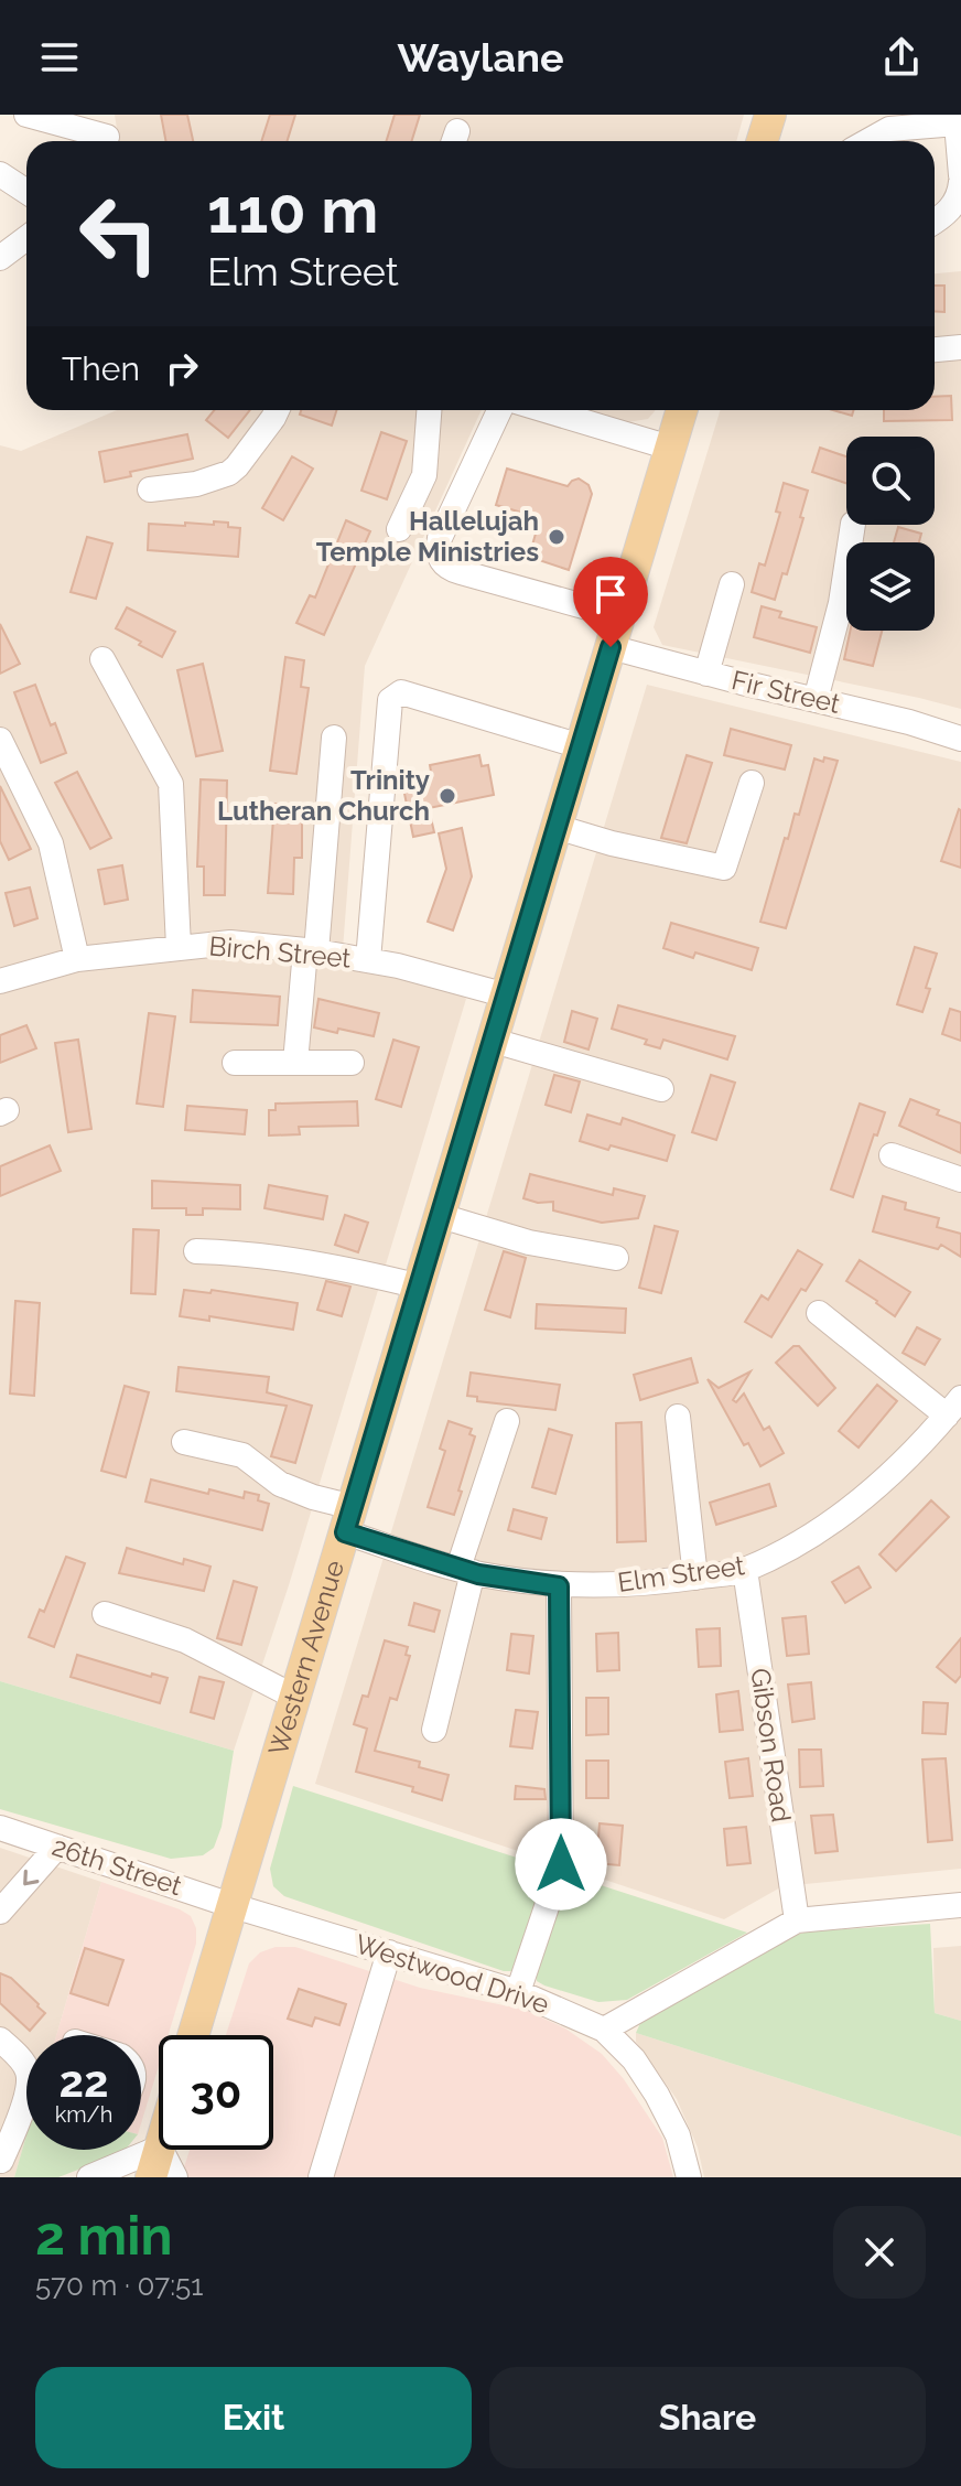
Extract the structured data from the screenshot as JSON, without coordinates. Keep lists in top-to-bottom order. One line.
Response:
{"streets":{"main road":["Western Avenue"],"street":["Fir Street","Birch Street","Elm Street","Gibson Road","26th Street","Westwood Drive"]},"crossings":[["Fir Street","Western Avenue"],["Birch Street","Western Avenue"],["Elm Street","Western Avenue"],["Elm Street","Gibson Road"],["Western Avenue","26th Street"],["Western Avenue","Westwood Drive"],["26th Street","Westwood Drive"]],"places":["Hallelujah Temple Ministries","Trinity Lutheran Church"],"page":{"header":"Waylane","turn":["110 m","Elm Street"],"then":"Then","speed":"22 km/h","limit":"30","heading":["2 min","570 m · 07:51"],"buttons":["Exit","Share"]}}
